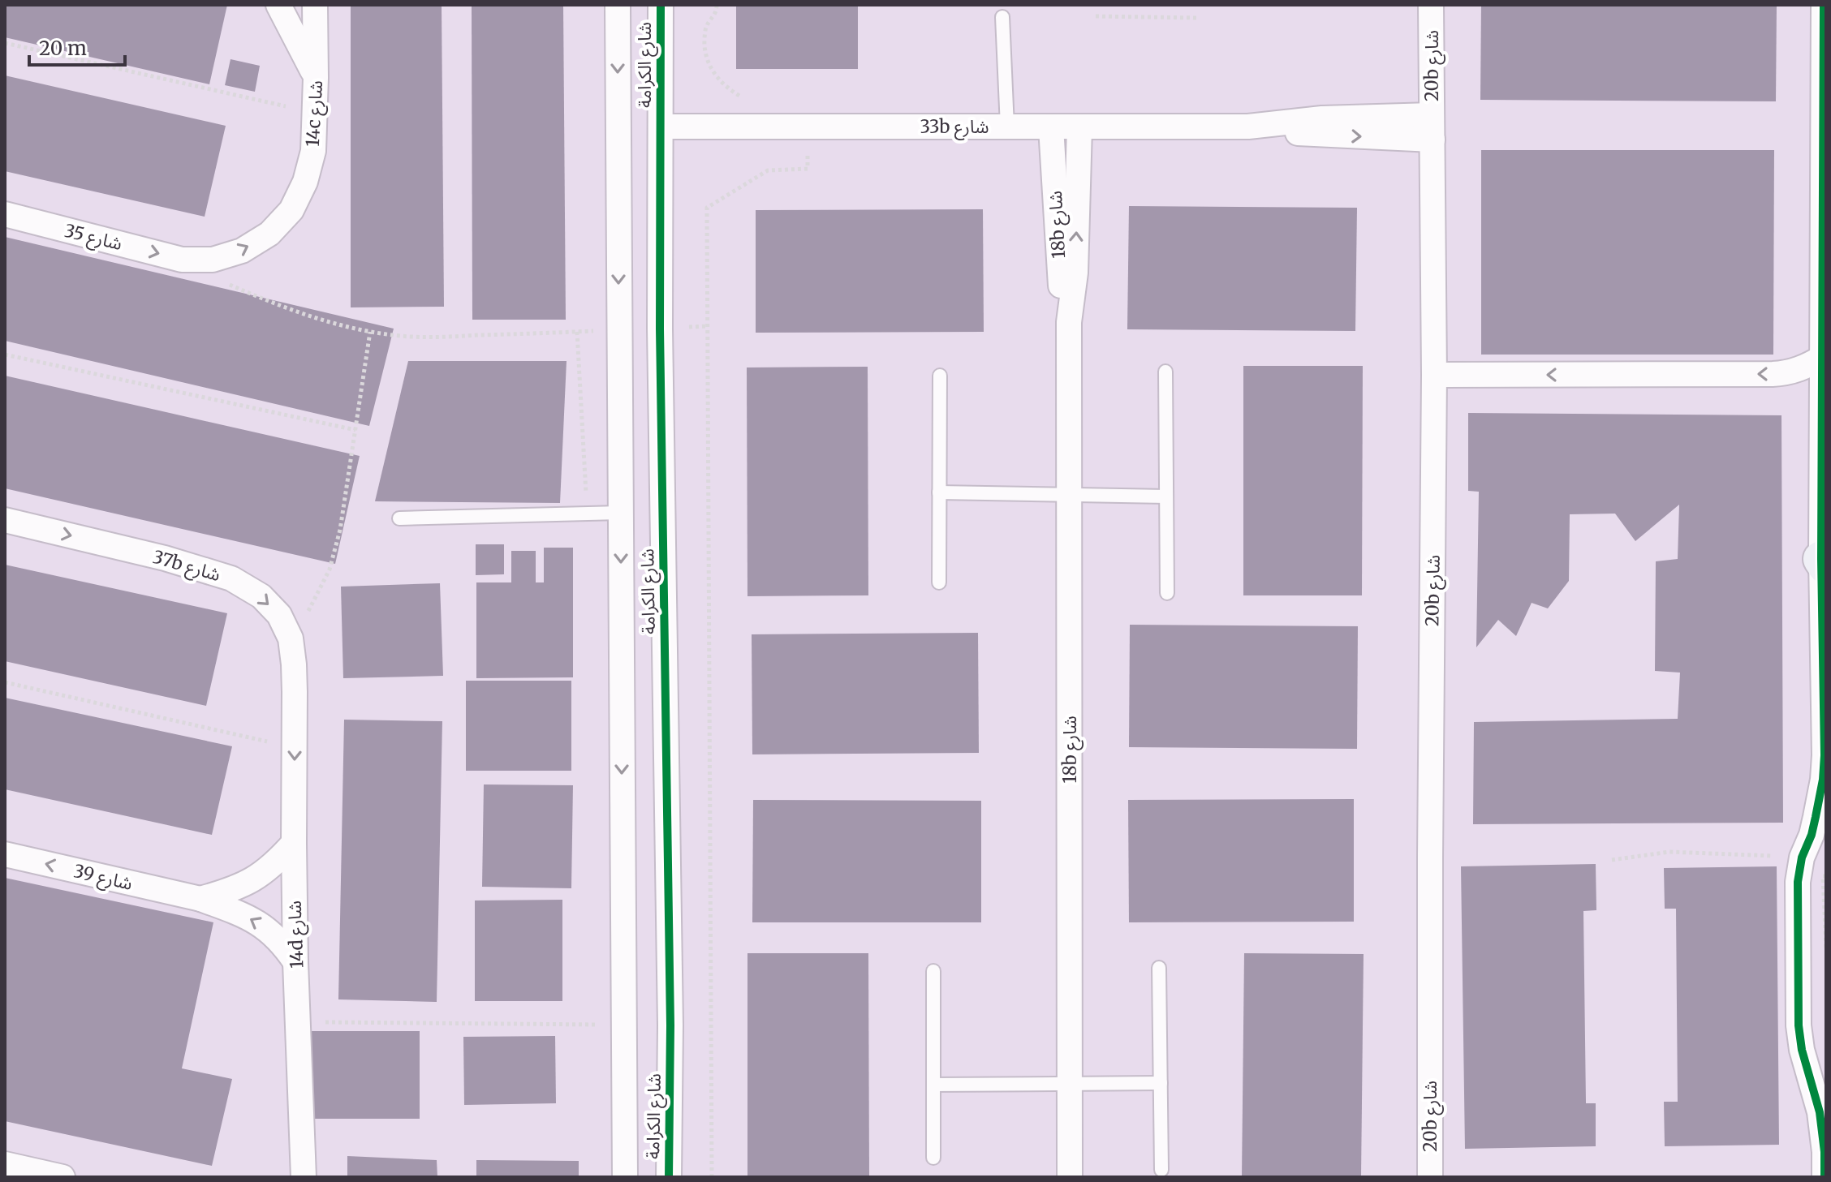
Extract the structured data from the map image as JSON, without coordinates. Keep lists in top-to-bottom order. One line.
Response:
{"streets":{"street":["شارع الكرامة","20b شارع","14c شارع","33b شارع","18b شارع","شارع 35","37b شارع","شارع 39","14d شارع"]},"crossings":[["شارع الكرامة","33b شارع"],["20b شارع","33b شارع"],["14c شارع","شارع 35"],["33b شارع","18b شارع"],["37b شارع","14d شارع"],["شارع 39","14d شارع"]],"one_way":["14c شارع","شارع 35","37b شارع","شارع 39"],"scale_bar":"20 m"}
